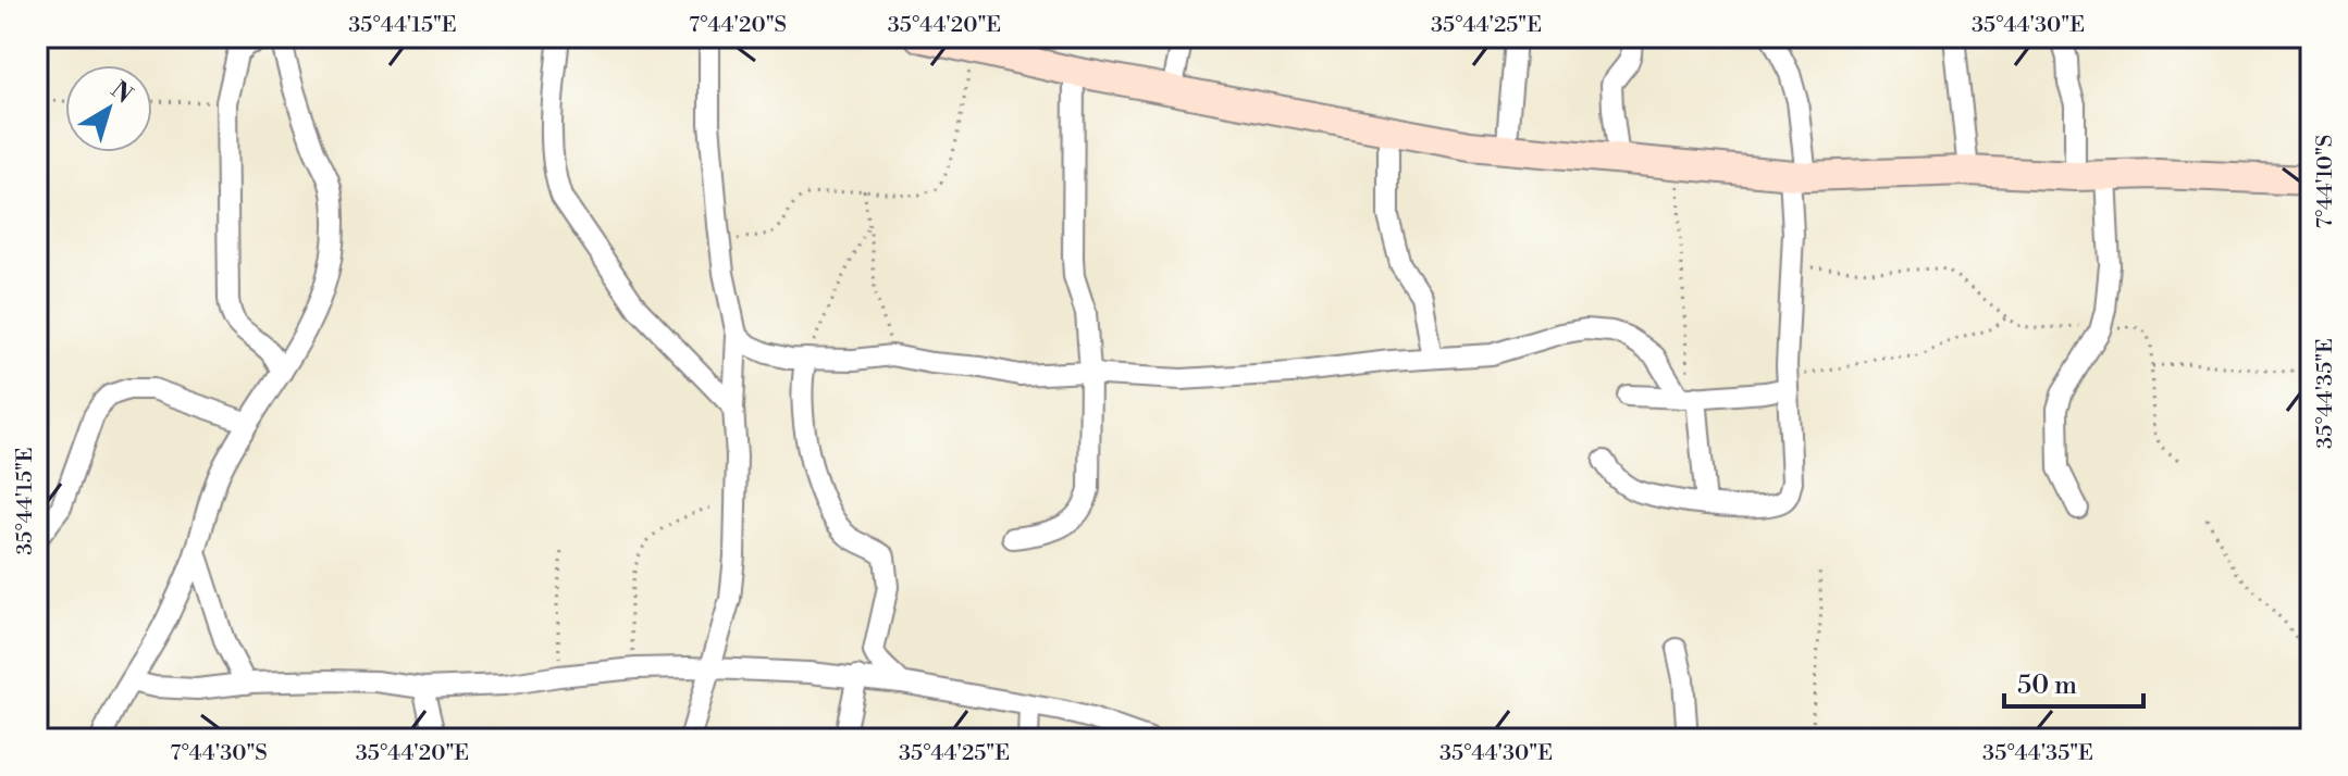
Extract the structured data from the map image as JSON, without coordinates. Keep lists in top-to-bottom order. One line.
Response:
{"scale_bar":"50 m","north":"top right","coordinates":["35°44'15\"E","7°44'20\"S","35°44'20\"E","35°44'25\"E","35°44'30\"E","7°44'10\"S","35°44'35\"E","7°44'30\"S"]}
